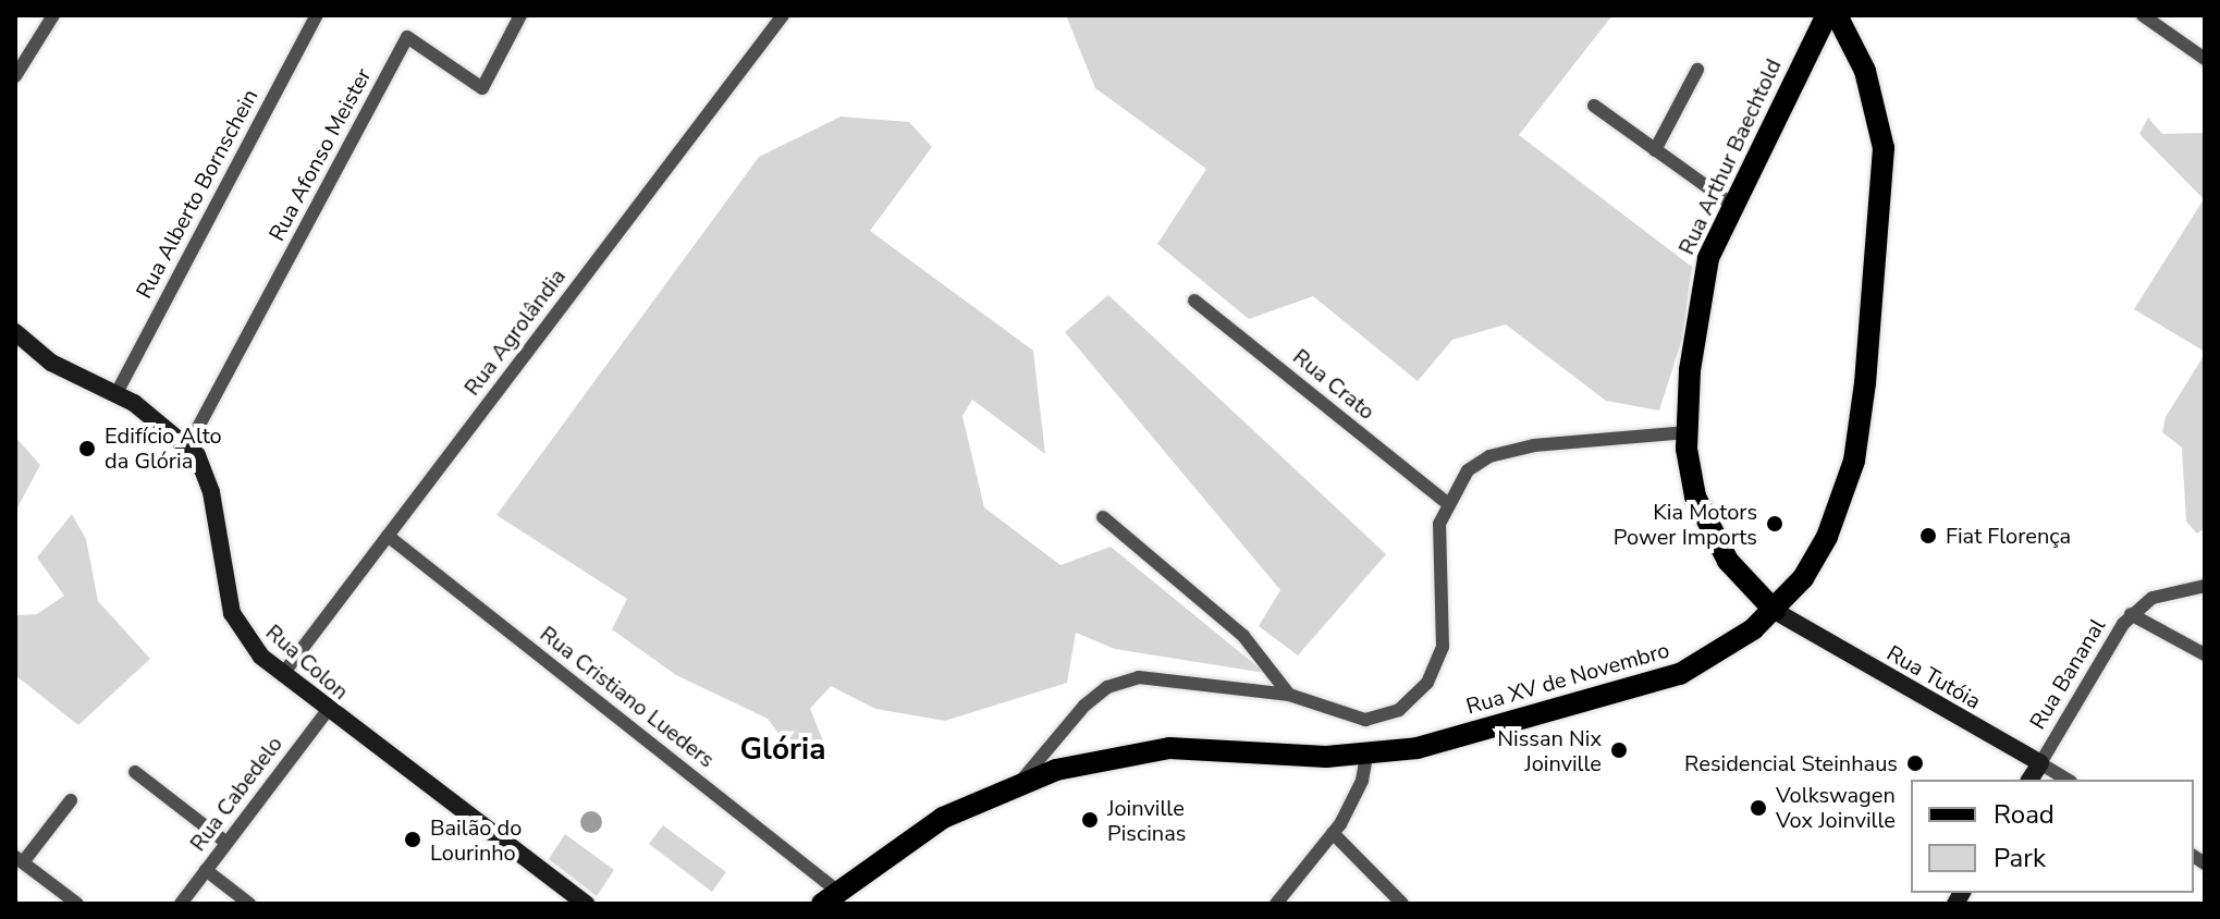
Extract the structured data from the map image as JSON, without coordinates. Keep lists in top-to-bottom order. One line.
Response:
{"streets":{"main road":["Rua Arthur Baechtold","Rua XV de Novembro"],"street":["Rua Afonso Meister","Rua Alberto Bornschein","Rua Agrolândia","Rua Crato","Rua Colon","Rua Bananal","Rua Tutóia","Rua Cristiano Lueders","Rua Cabedelo"]},"crossings":[["Rua Afonso Meister","Rua Colon"],["Rua Arthur Baechtold","Rua Tutóia"],["Rua Arthur Baechtold","Rua XV de Novembro"],["Rua Alberto Bornschein","Rua Colon"],["Rua Agrolândia","Rua Colon"],["Rua Agrolândia","Rua Cristiano Lueders"],["Rua Colon","Rua Cabedelo"],["Rua Bananal","Rua Tutóia"],["Rua Tutóia","Rua XV de Novembro"],["Rua XV de Novembro","Rua Cristiano Lueders"]],"districts":["Glória"],"places":["Edifício Alto da Glória","Kia Motors Power Imports","Fiat Florença","Nissan Nix Joinville","Residencial Steinhaus","Volkswagen Vox Joinville","Joinville Piscinas","Bailão do Lourinho"],"legend":["Road","Park"]}
